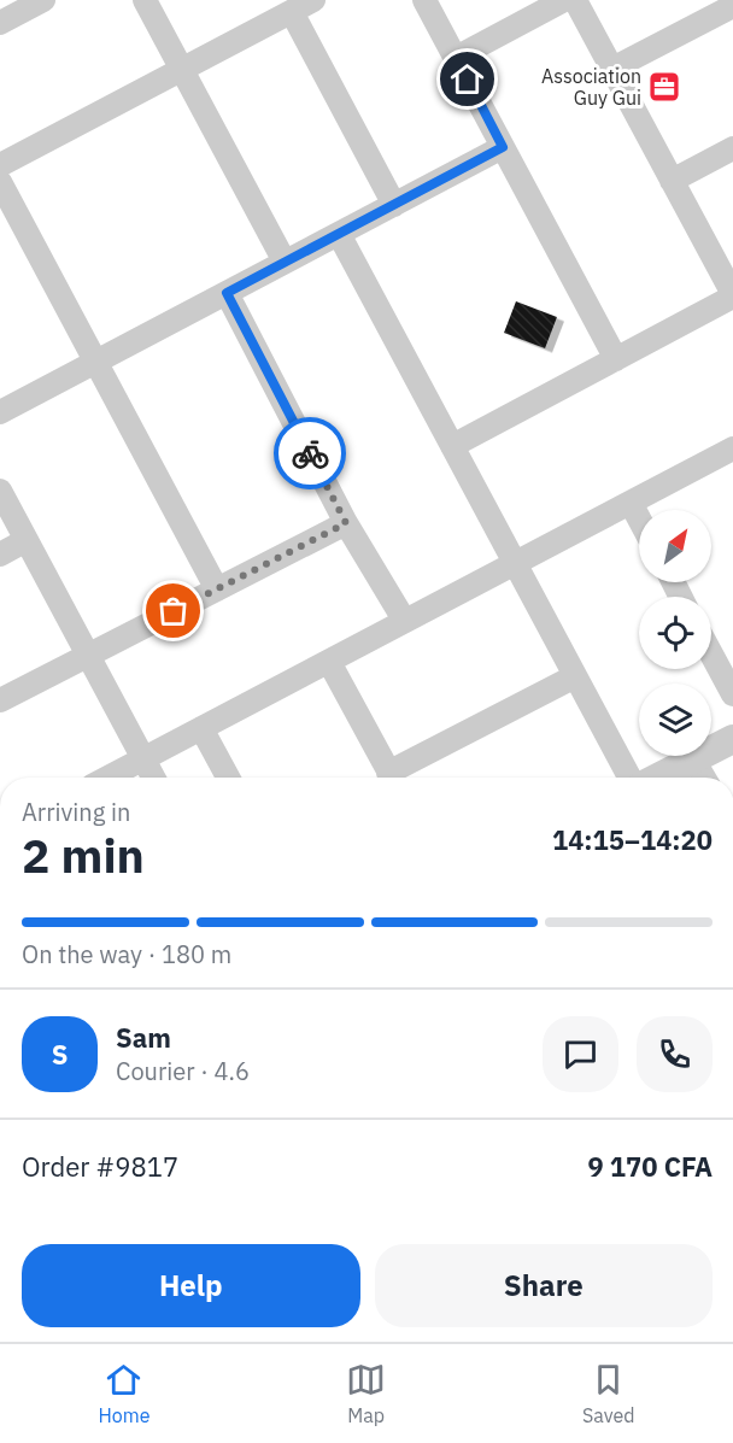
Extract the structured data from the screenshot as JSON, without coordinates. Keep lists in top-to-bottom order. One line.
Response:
{"places":{"office":["Association Guy Gui"]},"north":"top right","page":{"heading":["2 min","Arriving in","14:15–14:20"],"panel":["Sam","Courier · 4.6","Order #9817","9 170 CFA"],"bar":"On the way · 180 m","round":"S","buttons":["Help","Share"],"tabs":["Home","Map","Saved"]}}
